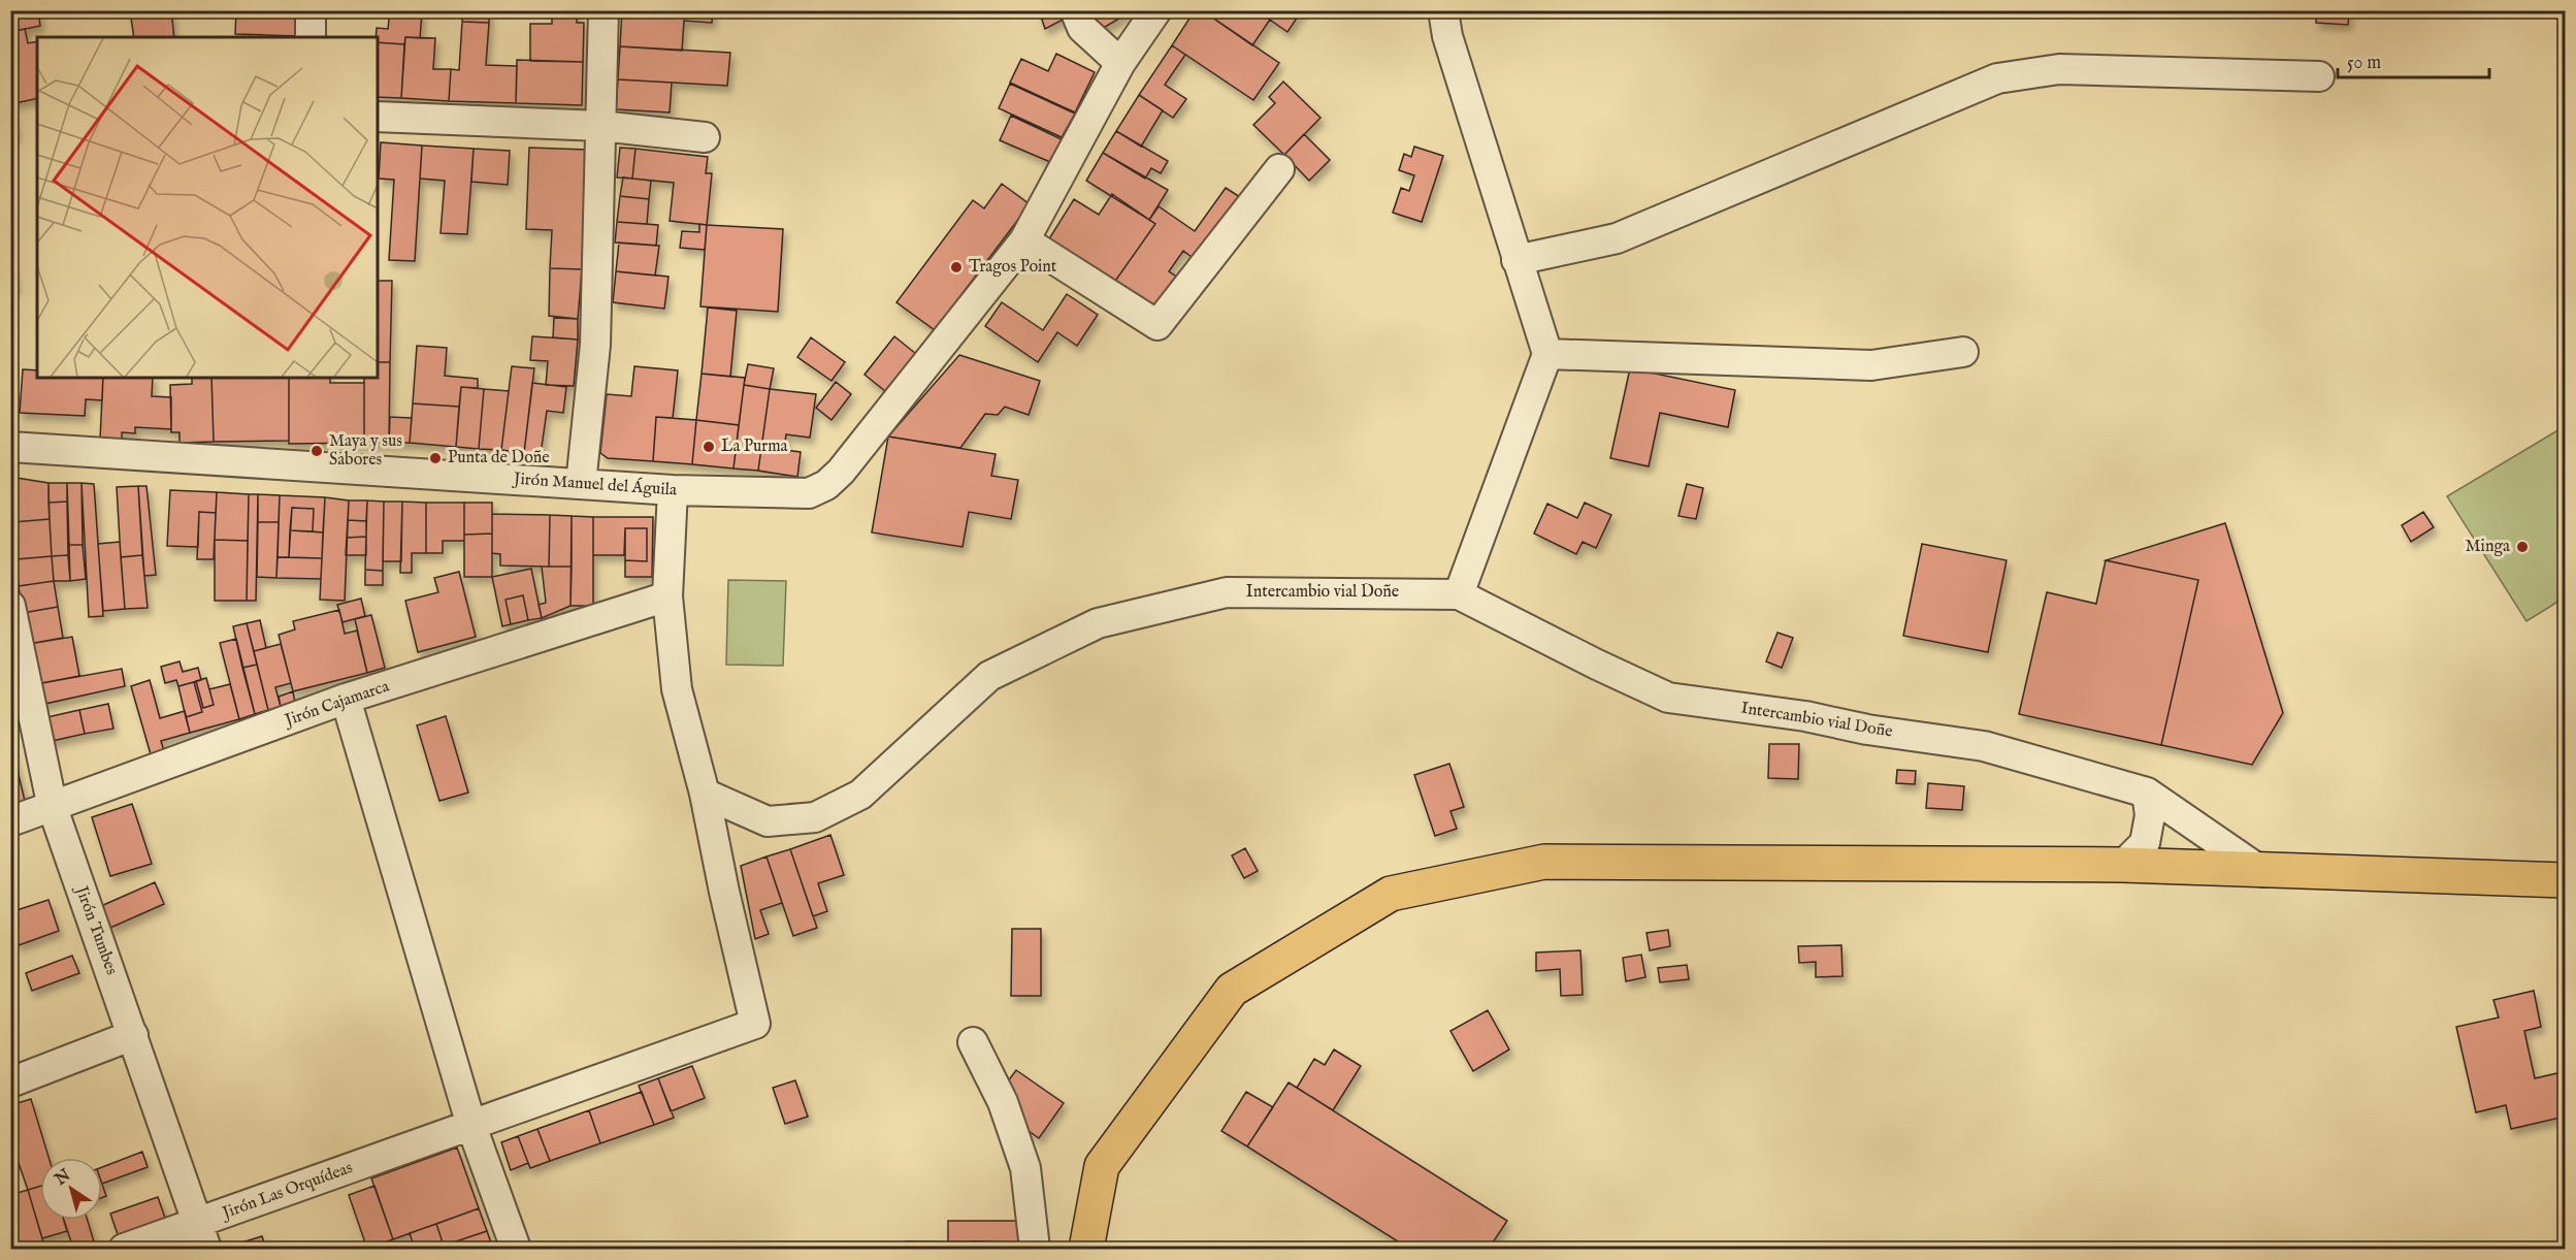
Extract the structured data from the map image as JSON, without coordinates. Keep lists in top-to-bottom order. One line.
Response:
{"streets":{"street":["Jirón Manuel del Águila","Intercambio vial Doñe","Jirón Cajamarca","Jirón Tumbes","Jirón Las Orquídeas"]},"crossings":[["Intercambio vial Doñe","Jirón Las Orquídeas"],["Jirón Cajamarca","Jirón Tumbes"],["Jirón Tumbes","Jirón Las Orquídeas"]],"places":["Tragos Point","La Purma","Maya y sus Sabores","Punta de Doñe","Minga"],"scale_bar":"50 m","north":"top left"}
